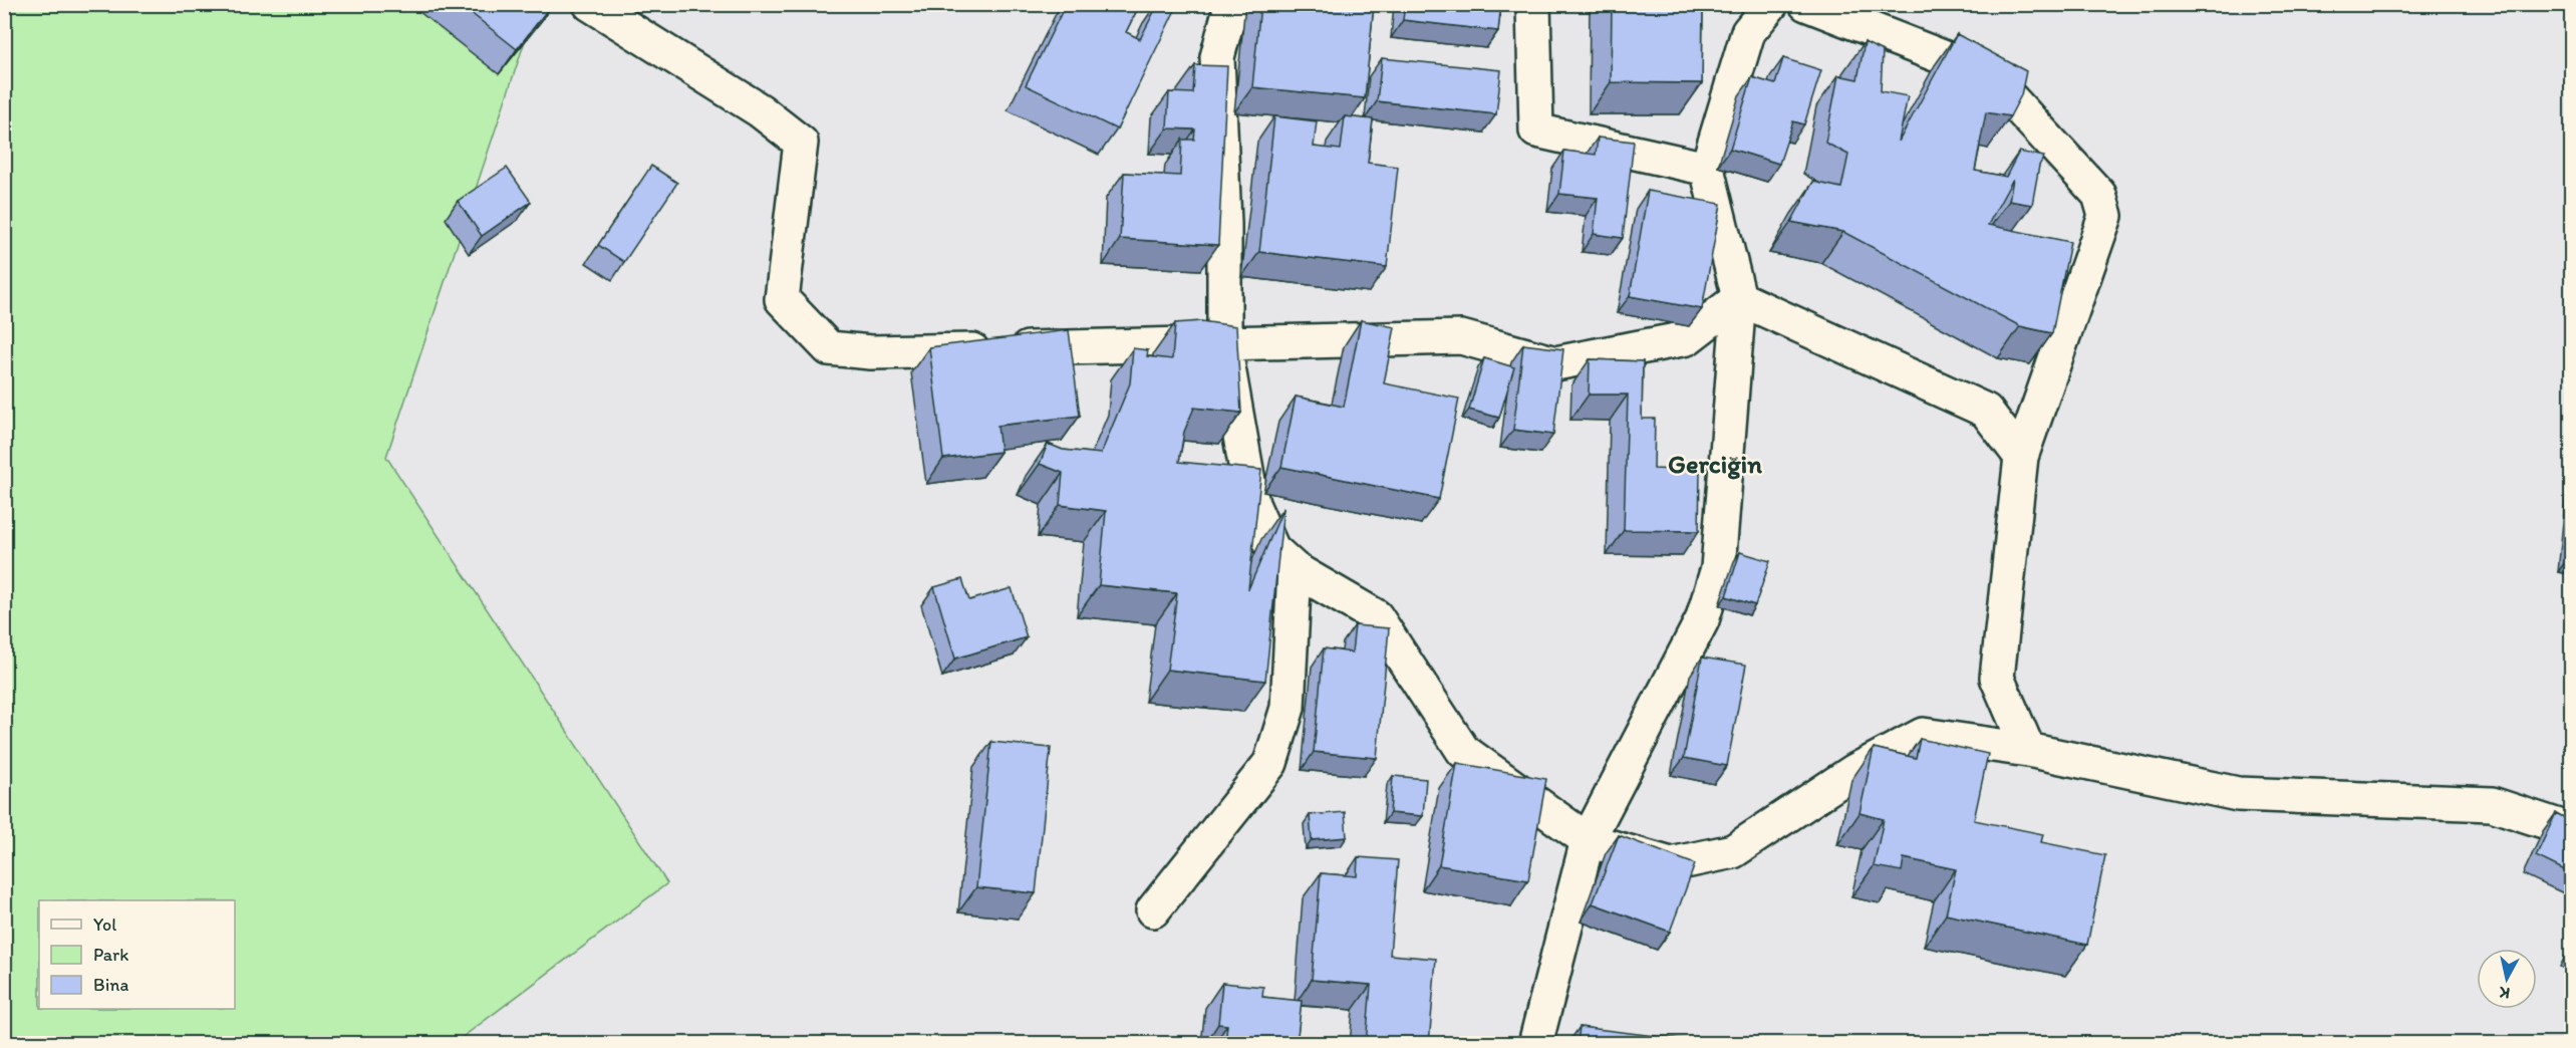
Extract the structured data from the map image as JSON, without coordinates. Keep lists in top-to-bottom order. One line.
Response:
{"districts":["Gerciğin"],"legend":["Yol","Park","Bina"],"north":"bottom"}
